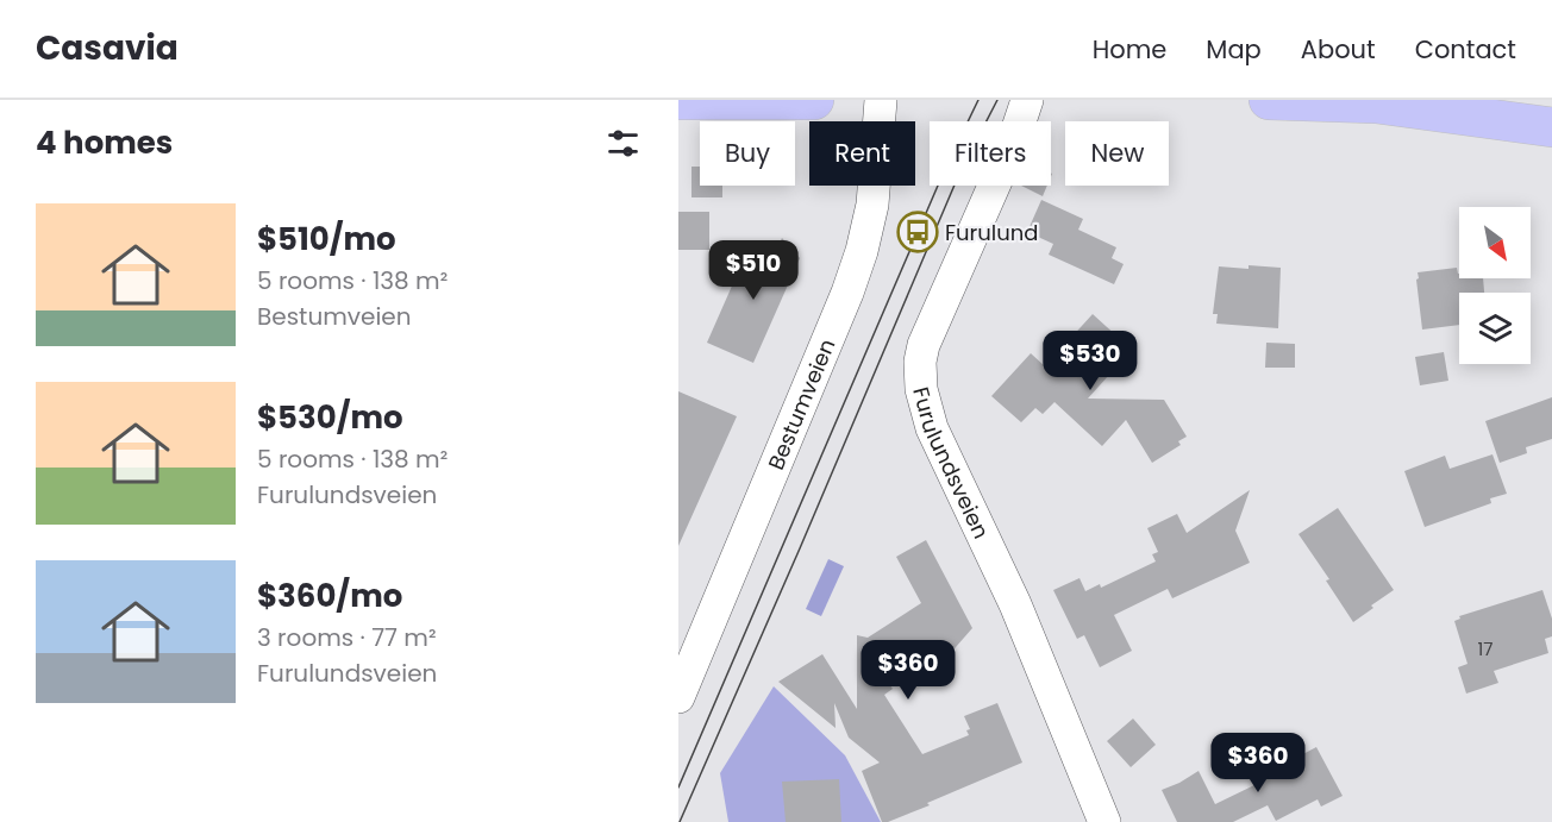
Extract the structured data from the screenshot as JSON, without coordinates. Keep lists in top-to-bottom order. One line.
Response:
{"streets":{"street":["Bestumveien","Furulundsveien"]},"places":{"bus stop":["Furulund"]},"house_numbers":["17"],"north":"bottom right","page":{"header":"Casavia","nav":["Home","Map","About","Contact"],"heading":"4 homes","chip":["Buy","Rent","Filters","New"],"list":[{"name":"$510/mo","note":"5 rooms · 138 m² · Bestumveien"},{"name":"$530/mo","note":"5 rooms · 138 m² · Furulundsveien"},{"name":"$360/mo","note":"3 rooms · 77 m² · Furulundsveien"}],"price":["$510","$530","$360","$360"]}}
